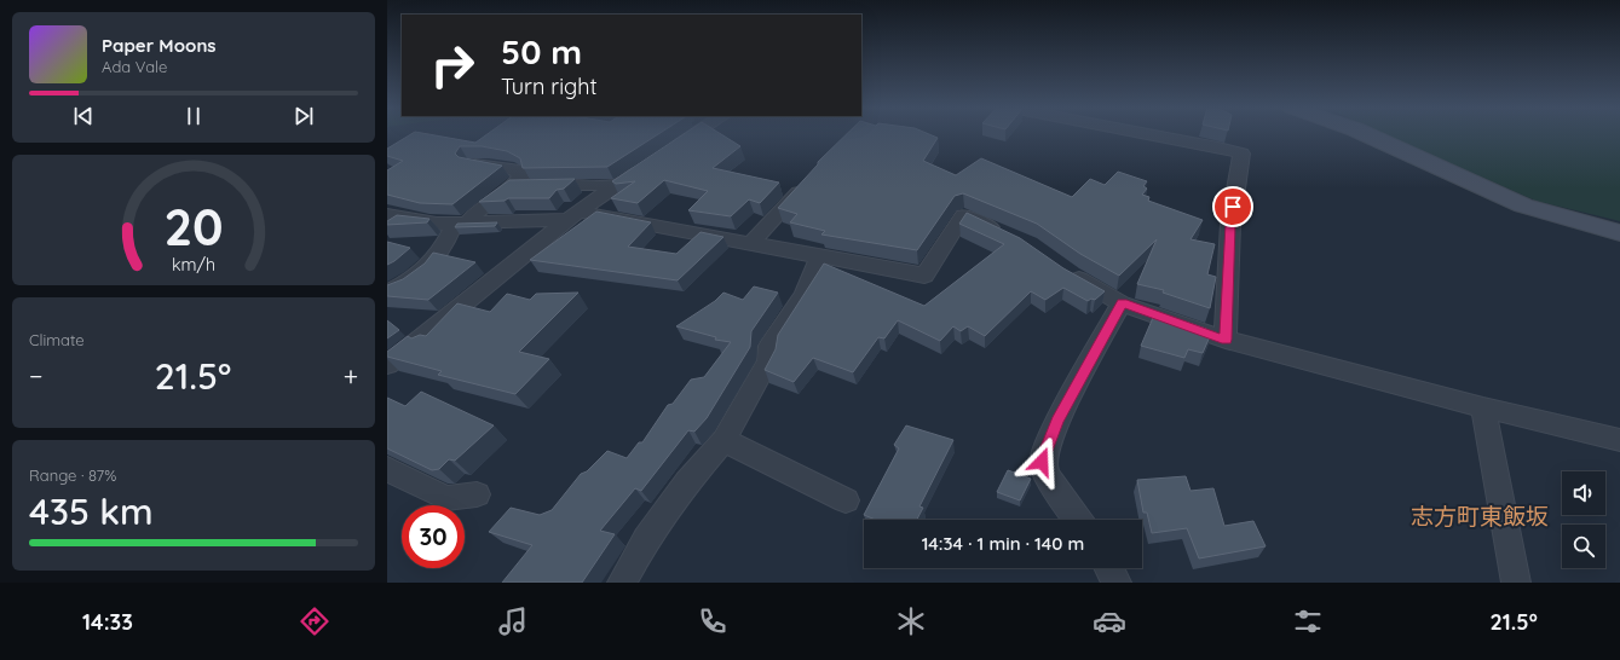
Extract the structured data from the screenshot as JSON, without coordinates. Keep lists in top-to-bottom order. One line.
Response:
{"districts":["志方町東飯坂"],"page":{"turn":["50 m","Turn right"],"song":["Paper Moons","Ada Vale"],"tile":["Climate",["Range · 87%","435 km"]],"heat":["−","21.5°","+"],"limit":"30","trip":"14:34 · 1 min · 140 m","tabs":["14:33","21.5°"],"gauge":["20","km/h"]}}
